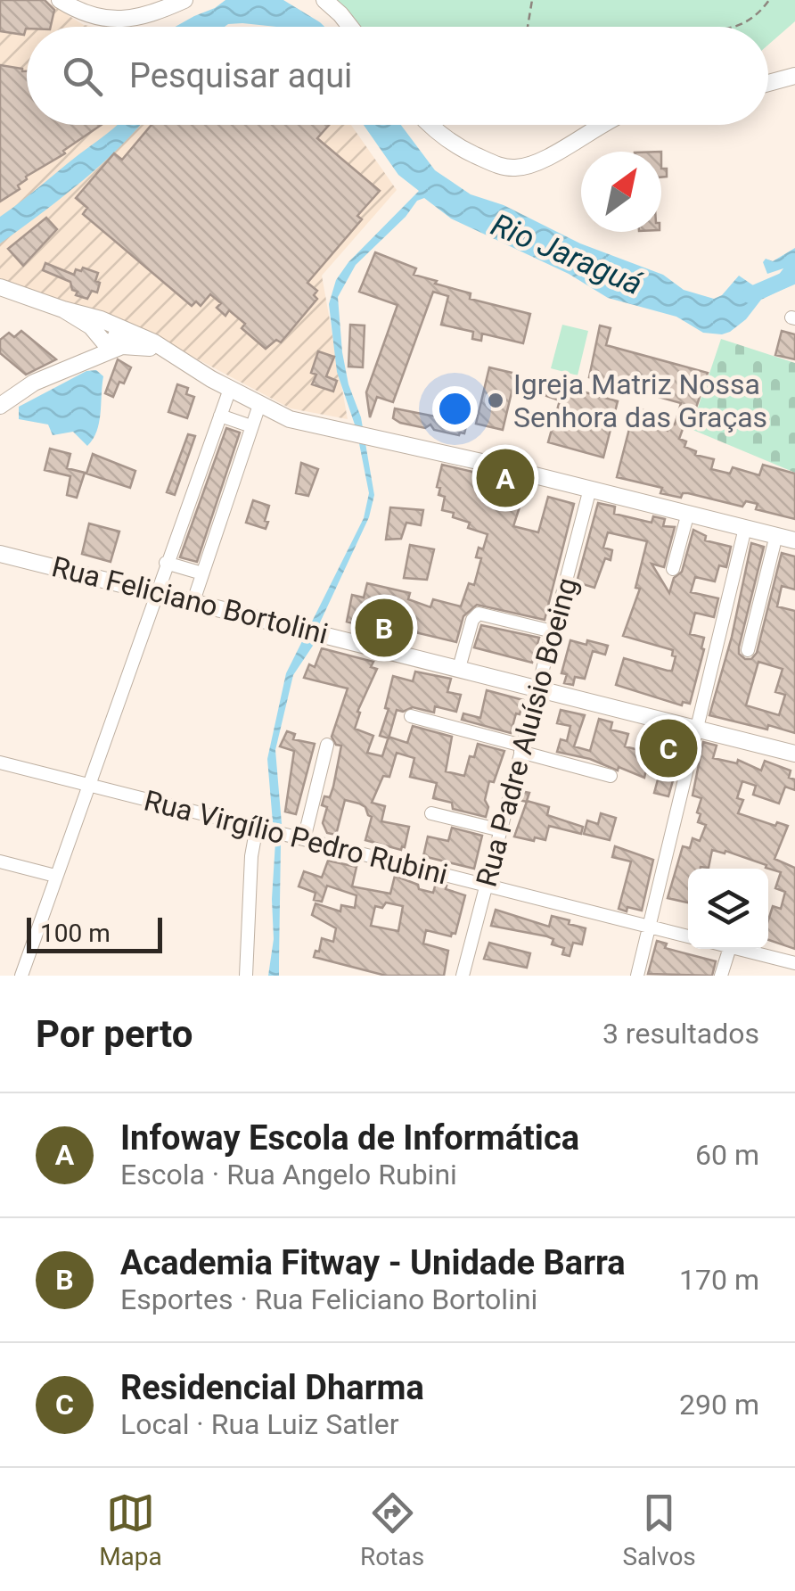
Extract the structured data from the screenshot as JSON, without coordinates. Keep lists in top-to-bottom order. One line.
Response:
{"streets":{"main road":["Rua Feliciano Bortolini"],"street":["Rua Padre Aluísio Boeing","Rua Virgílio Pedro Rubini"]},"crossings":[["Rua Feliciano Bortolini","Rua Padre Aluísio Boeing"],["Rua Padre Aluísio Boeing","Rua Virgílio Pedro Rubini"]],"water":["Rio Jaraguá"],"places":["Igreja Matriz Nossa Senhora das Graças"],"scale_bar":"100 m","north":"top right","page":{"search":"Pesquisar aqui","pins":["A","B","C"],"scale":"100 m","heading":["Por perto","3 resultados"],"list":[{"mark":"A","name":"Infoway Escola de Informática","note":"Escola · Rua Angelo Rubini","value":"60 m"},{"mark":"B","name":"Academia Fitway - Unidade Barra","note":"Esportes · Rua Feliciano Bortolini","value":"170 m"},{"mark":"C","name":"Residencial Dharma","note":"Local · Rua Luiz Satler","value":"290 m"}],"nav":["Mapa","Rotas","Salvos"]}}
